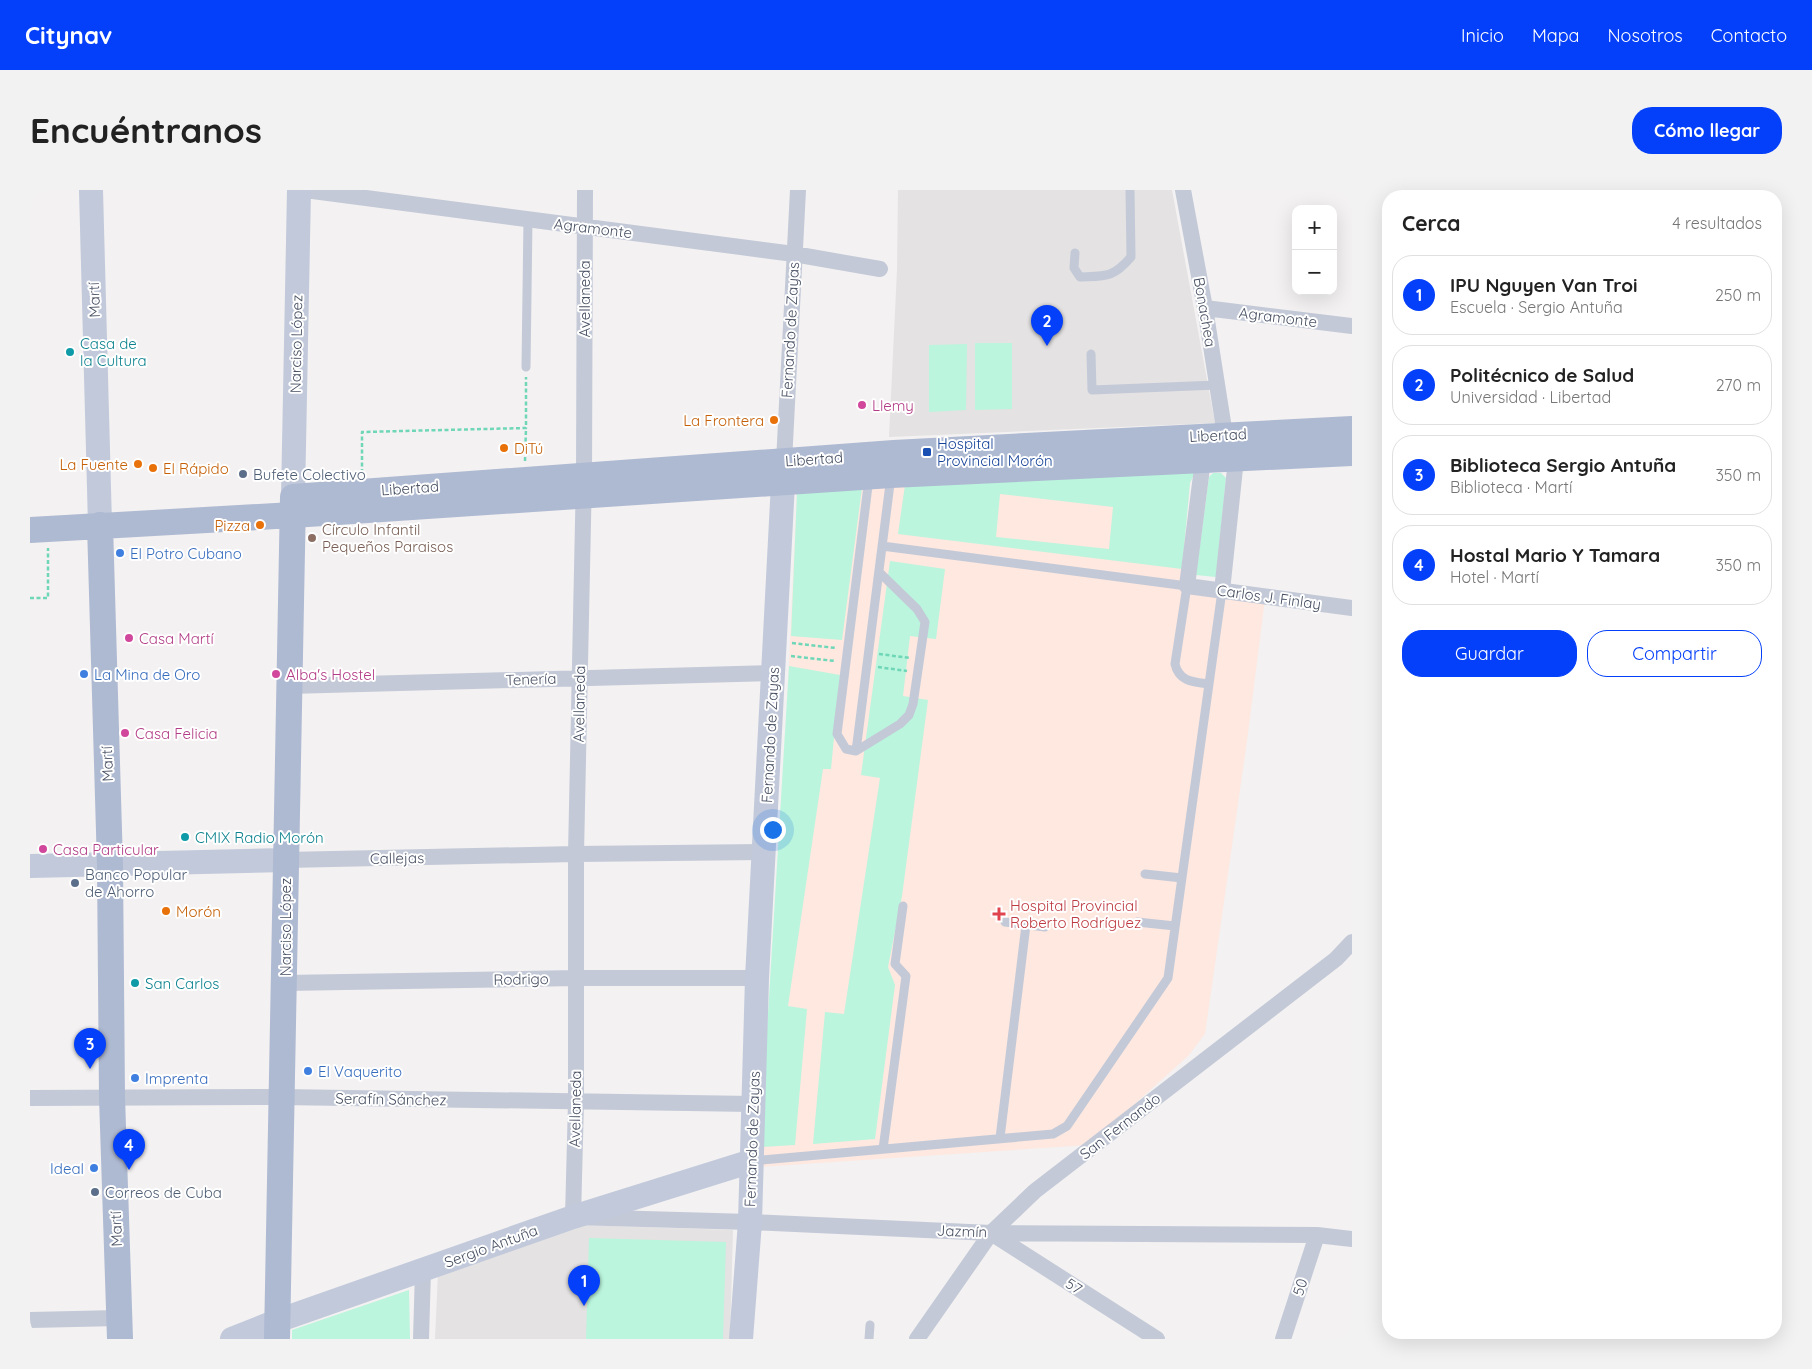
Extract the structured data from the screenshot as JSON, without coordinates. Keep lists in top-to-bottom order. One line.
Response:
{"streets":{"main road":["Martí","Narciso López","Libertad"],"street":["Agramonte","Avellaneda","Bonachea","Fernando de Zayas","Carlos J. Finlay","Tenería","Callejas","Rodrigo","Serafín Sánchez","San Fernando","Jazmín","Sergio Antuña","57","50"]},"crossings":[["Agramonte","Avellaneda"],["Agramonte","Bonachea"],["Agramonte","Fernando de Zayas"],["Avellaneda","Libertad"],["Avellaneda","Tenería"],["Avellaneda","Callejas"],["Avellaneda","Rodrigo"],["Avellaneda","Serafín Sánchez"],["Avellaneda","Jazmín"],["Avellaneda","Sergio Antuña"],["Martí","Libertad"],["Martí","Callejas"],["Martí","Serafín Sánchez"],["Bonachea","Libertad"],["Bonachea","Carlos J. Finlay"],["Fernando de Zayas","Libertad"],["Fernando de Zayas","Tenería"],["Fernando de Zayas","Callejas"],["Fernando de Zayas","Rodrigo"],["Fernando de Zayas","Serafín Sánchez"],["Fernando de Zayas","Jazmín"],["Fernando de Zayas","Sergio Antuña"],["Narciso López","Libertad"],["Narciso López","Tenería"],["Narciso López","Callejas"],["Narciso López","Rodrigo"],["Narciso López","Serafín Sánchez"],["Narciso López","Sergio Antuña"],["San Fernando","Jazmín"],["San Fernando","57"],["Jazmín","Sergio Antuña"],["Jazmín","57"],["Jazmín","50"]],"places":{"other":["Casa de la Cultura","Llemy","La Frontera","DiTú","La Fuente","El Rápido","Bufete Colectivo","Pizza","Círculo Infantil Pequeños Paraisos","El Potro Cubano","Casa Martí","La Mina de Oro","Alba's Hostel","Casa Felicia","CMIX Radio Morón","Casa Particular","Banco Popular de Ahorro","Morón","San Carlos","El Vaquerito","Imprenta","Ideal","Correos de Cuba"],"transit":["Hospital Provincial Morón"],"health":["Hospital Provincial Roberto Rodríguez"]},"page":{"header":"Citynav","nav":["Inicio","Mapa","Nosotros","Contacto"],"buttons":["Cómo llegar",["Guardar","Compartir"]],"title":"Encuéntranos","heading":["Cerca","4 resultados"],"map_buttons":["+","−"],"list":[{"mark":"1","name":"IPU Nguyen Van Troi","note":"Escuela · Sergio Antuña","value":"250 m"},{"mark":"2","name":"Politécnico de Salud","note":"Universidad · Libertad","value":"270 m"},{"mark":"3","name":"Biblioteca Sergio Antuña","note":"Biblioteca · Martí","value":"350 m"},{"mark":"4","name":"Hostal Mario Y Tamara","note":"Hotel · Martí","value":"350 m"}],"pins":["2","3","4","1"]}}
